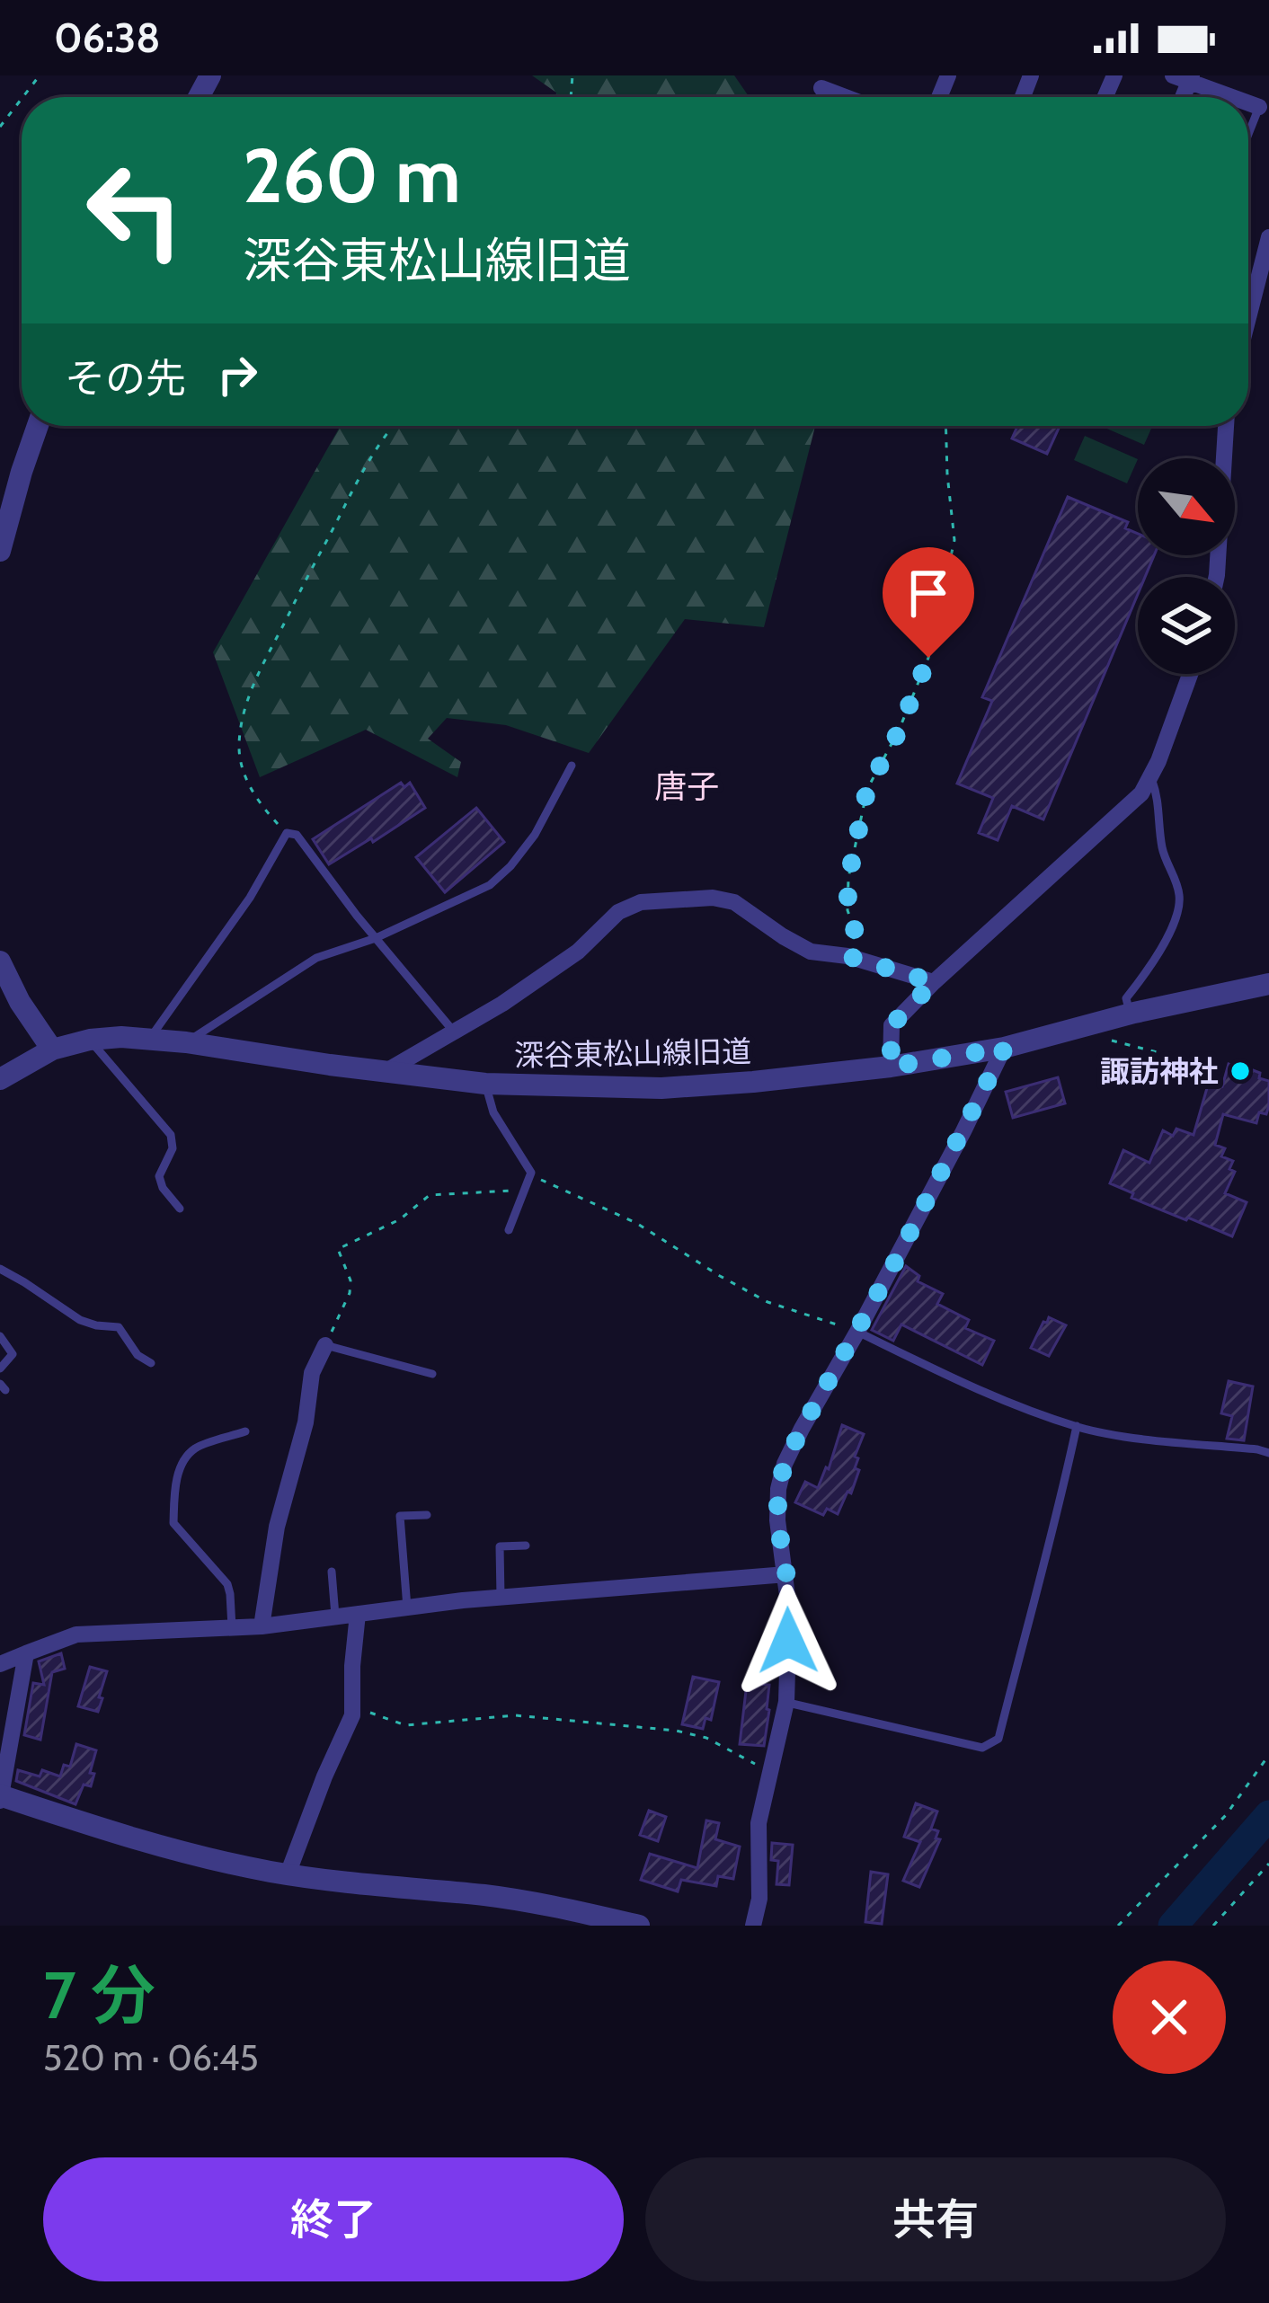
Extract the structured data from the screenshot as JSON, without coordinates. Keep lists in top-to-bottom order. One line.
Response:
{"streets":{"street":["深谷東松山線旧道"]},"districts":["唐子"],"places":["諏訪神社"],"north":"bottom right","page":{"status":"06:38","turn":["260 m","深谷東松山線旧道"],"then":"その先","heading":["7 分","520 m · 06:45"],"buttons":["終了","共有"]}}
